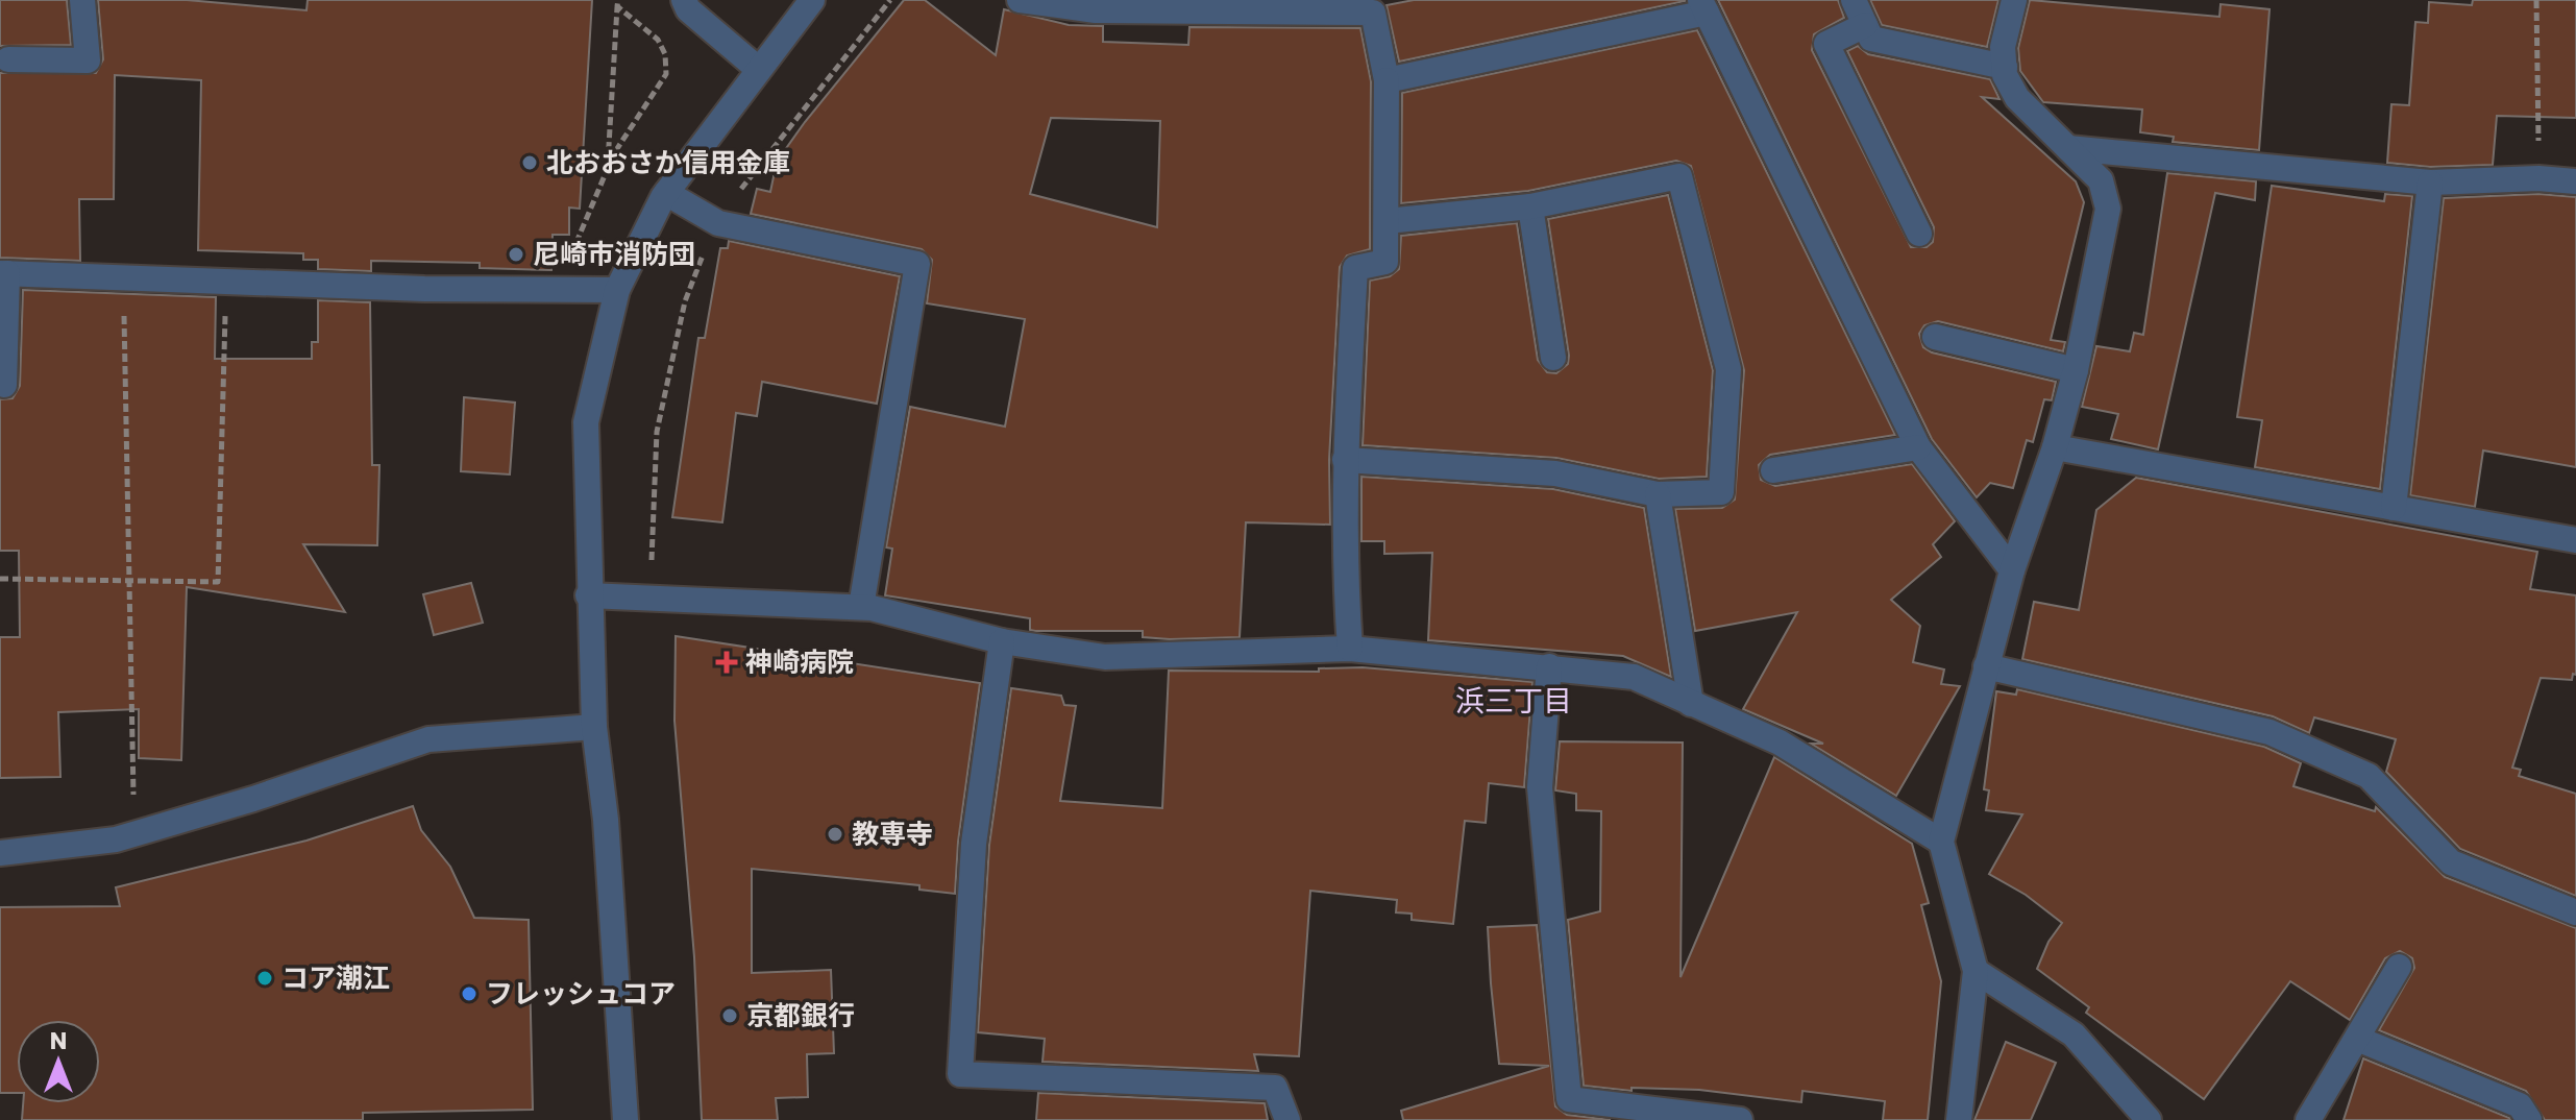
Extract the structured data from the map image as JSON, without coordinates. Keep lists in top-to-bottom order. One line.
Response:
{"districts":["浜三丁目"],"places":{"other":["北おおさか信用金庫","尼崎市消防団","教専寺","コア潮江","フレッシュコア","京都銀行"],"health":["神崎病院"]},"north":"top"}
